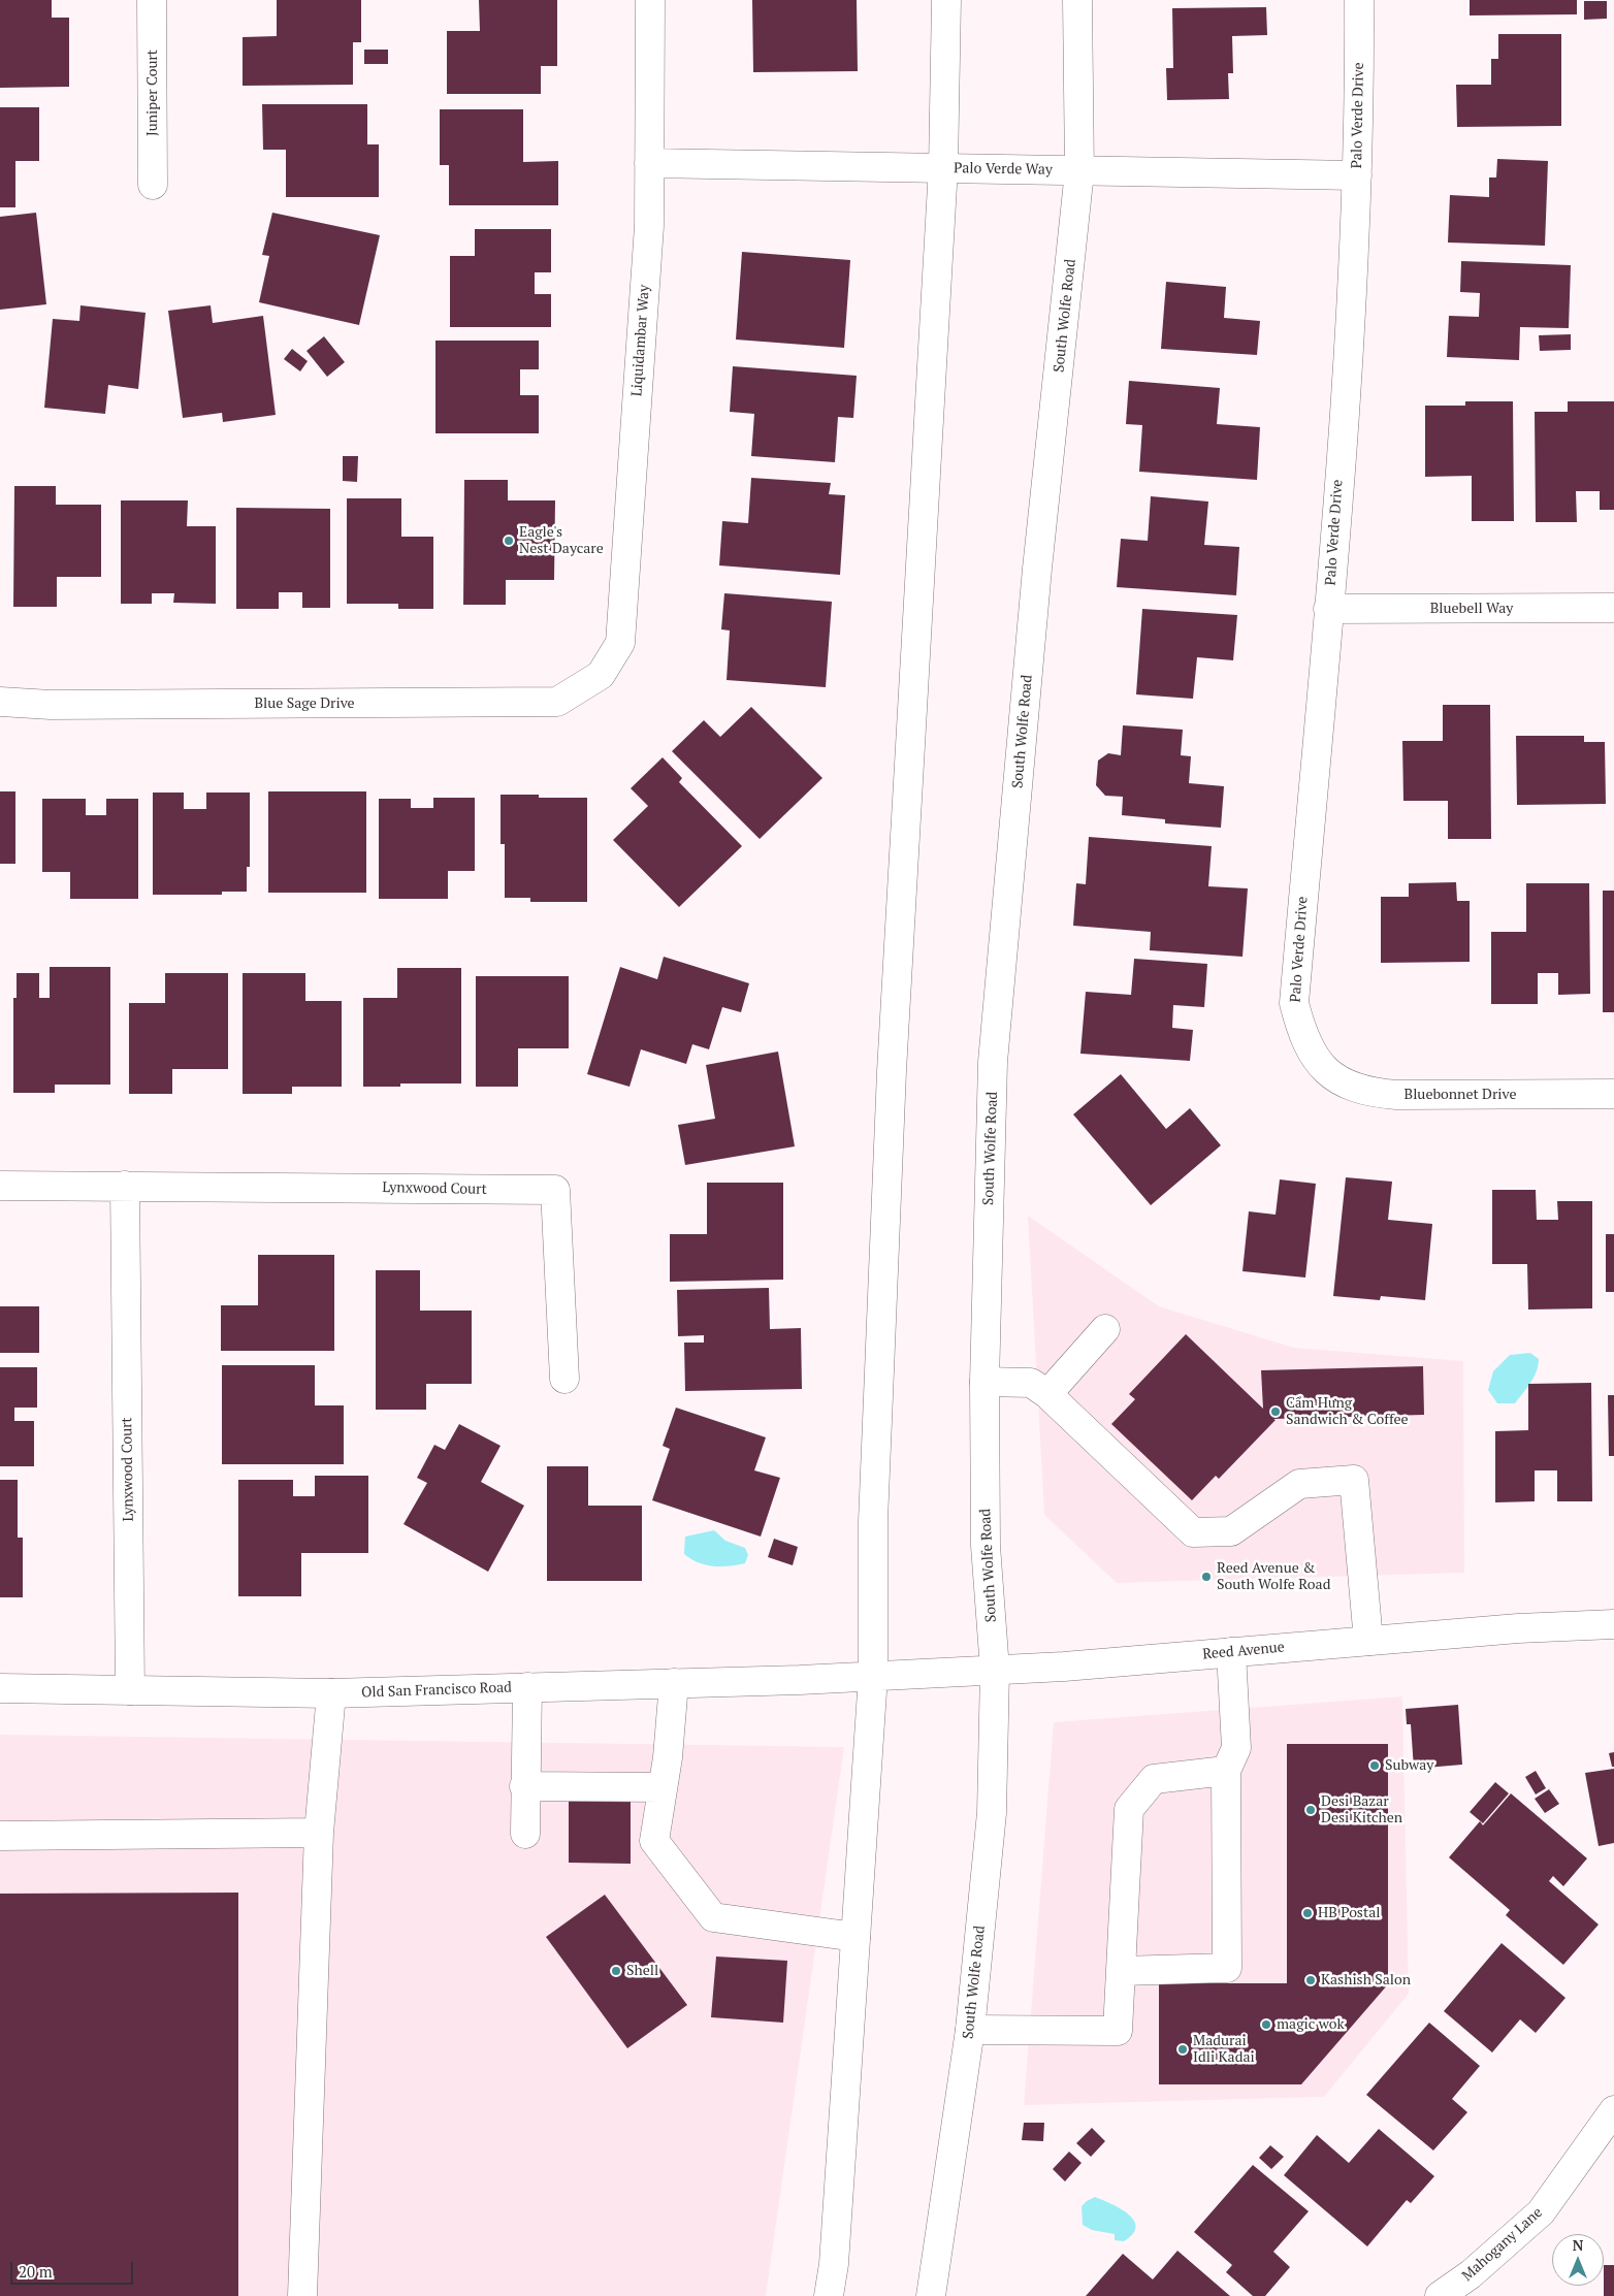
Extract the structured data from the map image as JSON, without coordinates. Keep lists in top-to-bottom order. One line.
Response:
{"streets":{"main road":["Juniper Court","Palo Verde Drive","Palo Verde Way","South Wolfe Road","Liquidambar Way","Bluebell Way","Blue Sage Drive","Bluebonnet Drive","Lynxwood Court","Reed Avenue","Old San Francisco Road","Mahogany Lane"]},"crossings":[["Palo Verde Drive","Palo Verde Way"],["Palo Verde Drive","Bluebell Way"],["Palo Verde Drive","Bluebonnet Drive"],["Palo Verde Way","South Wolfe Road"],["Palo Verde Way","Liquidambar Way"],["South Wolfe Road","Reed Avenue"],["Liquidambar Way","Blue Sage Drive"],["Lynxwood Court","Old San Francisco Road"],["Reed Avenue","Old San Francisco Road"]],"places":["Eagle's Nest Daycare","Cẩm Hưng Sandwich & Coffee","Reed Avenue & South Wolfe Road","Subway","Desi Bazar Desi Kitchen","HB Postal","Shell","Kashish Salon","magic wok","Madurai Idli Kadai"],"scale_bar":"20 m","north":"top"}
